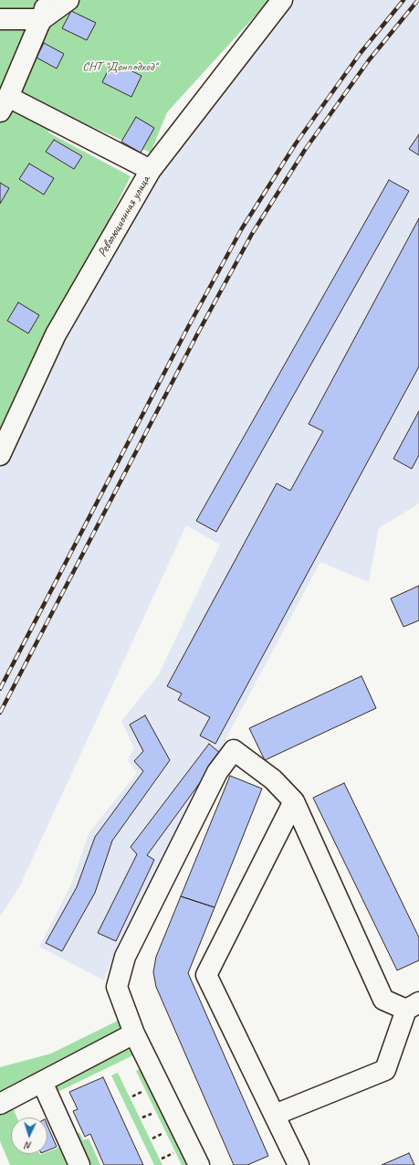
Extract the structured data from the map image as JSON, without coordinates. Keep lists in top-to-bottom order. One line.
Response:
{"streets":{"street":["Революционная улица"]},"parks":["СНТ \"Донподход\""],"north":"bottom"}
